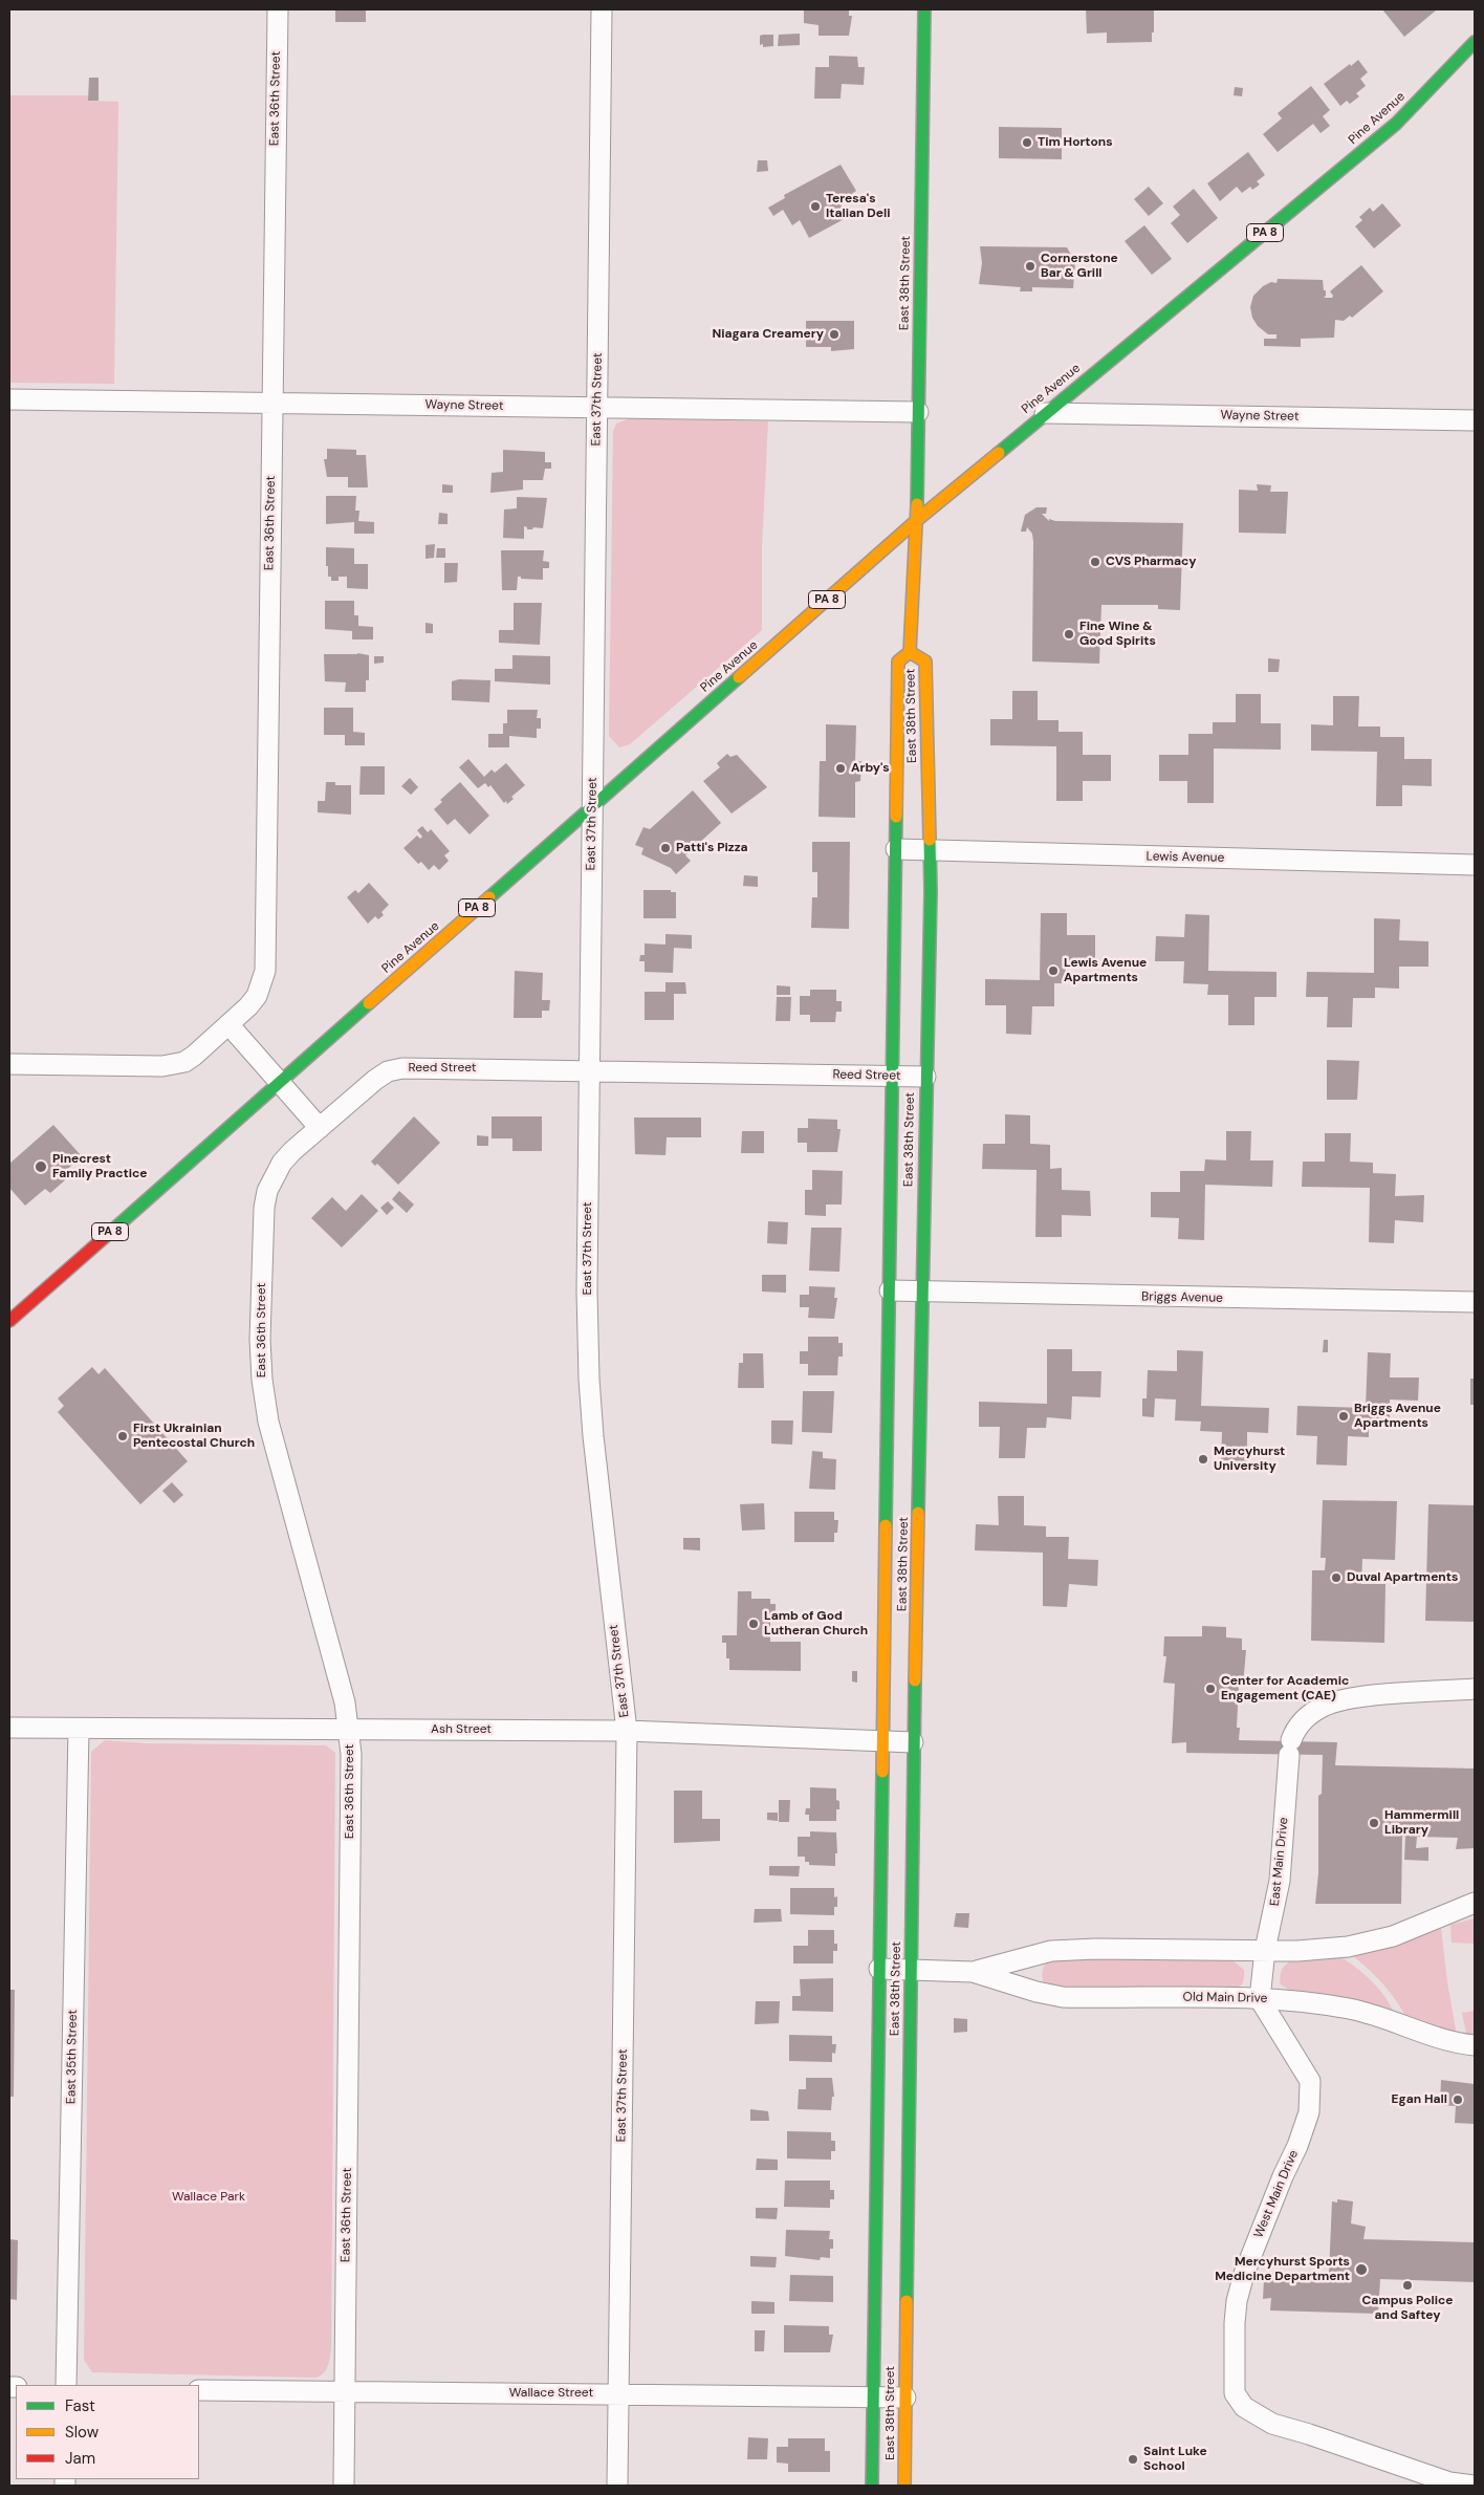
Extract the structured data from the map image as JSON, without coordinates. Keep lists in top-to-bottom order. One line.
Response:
{"streets":{"main road":["Pine Avenue","PA 8","East 38th Street"],"street":["East 36th Street","East 37th Street","Wayne Street","Lewis Avenue","Reed Street","Briggs Avenue","Ash Street","East Main Drive","Old Main Drive","East 35th Street","West Main Drive","Wallace Street"]},"crossings":[["East 36th Street","Wayne Street"],["East 36th Street","Reed Street"],["East 36th Street","Ash Street"],["East 36th Street","Wallace Street"],["Pine Avenue","East 38th Street"],["Pine Avenue","East 37th Street"],["Pine Avenue","Wayne Street"],["East 38th Street","Wayne Street"],["East 38th Street","Lewis Avenue"],["East 38th Street","Reed Street"],["East 38th Street","Briggs Avenue"],["East 38th Street","Ash Street"],["East 38th Street","Old Main Drive"],["East 38th Street","Wallace Street"],["East 37th Street","Wayne Street"],["East 37th Street","Reed Street"],["East 37th Street","Ash Street"],["East 37th Street","Wallace Street"],["Ash Street","East 35th Street"],["East Main Drive","Old Main Drive"],["East Main Drive","West Main Drive"],["Old Main Drive","West Main Drive"]],"parks":["Wallace Park"],"places":["Tim Hortons","Teresa's Italian Deli","Cornerstone Bar & Grill","Niagara Creamery","CVS Pharmacy","Fine Wine & Good Spirits","Arby's","Patti's Pizza","Lewis Avenue Apartments","Pinecrest Family Practice","Briggs Avenue Apartments","First Ukrainian Pentecostal Church","Mercyhurst University","Duval Apartments","Lamb of God Lutheran Church","Center for Academic Engagement (CAE)","Hammermill Library","Egan Hall","Mercyhurst Sports Medicine Department","Campus Police and Saftey","Saint Luke School"],"legend":["Fast","Slow","Jam"]}
